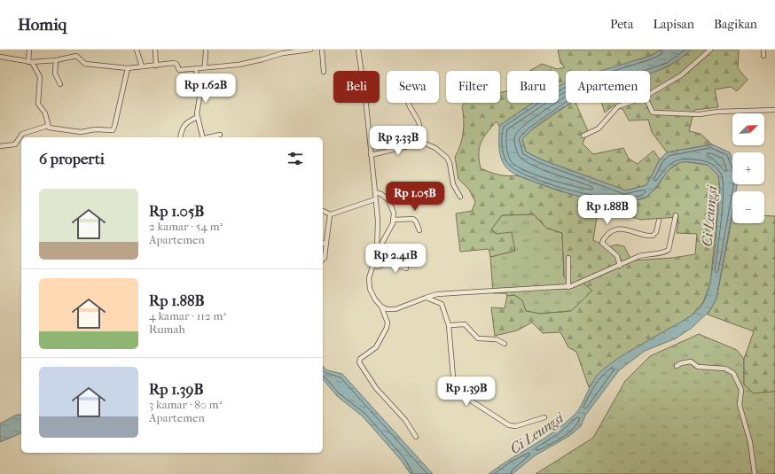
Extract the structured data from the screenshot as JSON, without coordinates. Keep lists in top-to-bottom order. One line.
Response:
{"water":["Ci Leungsi"],"north":"top right","page":{"header":"Homiq","nav":["Peta","Lapisan","Bagikan"],"chip":["Beli","Sewa","Filter","Baru","Apartemen"],"price":["Rp 1.62B","Rp 3.33B","Rp 1.05B","Rp 1.88B","Rp 2.41B","Rp 1.39B"],"map_buttons":["+","−"],"heading":"6 properti","list":[{"name":"Rp 1.05B","note":"2 kamar · 54 m² · Apartemen"},{"name":"Rp 1.88B","note":"4 kamar · 112 m² · Rumah"},{"name":"Rp 1.39B","note":"3 kamar · 80 m² · Apartemen"}]}}
